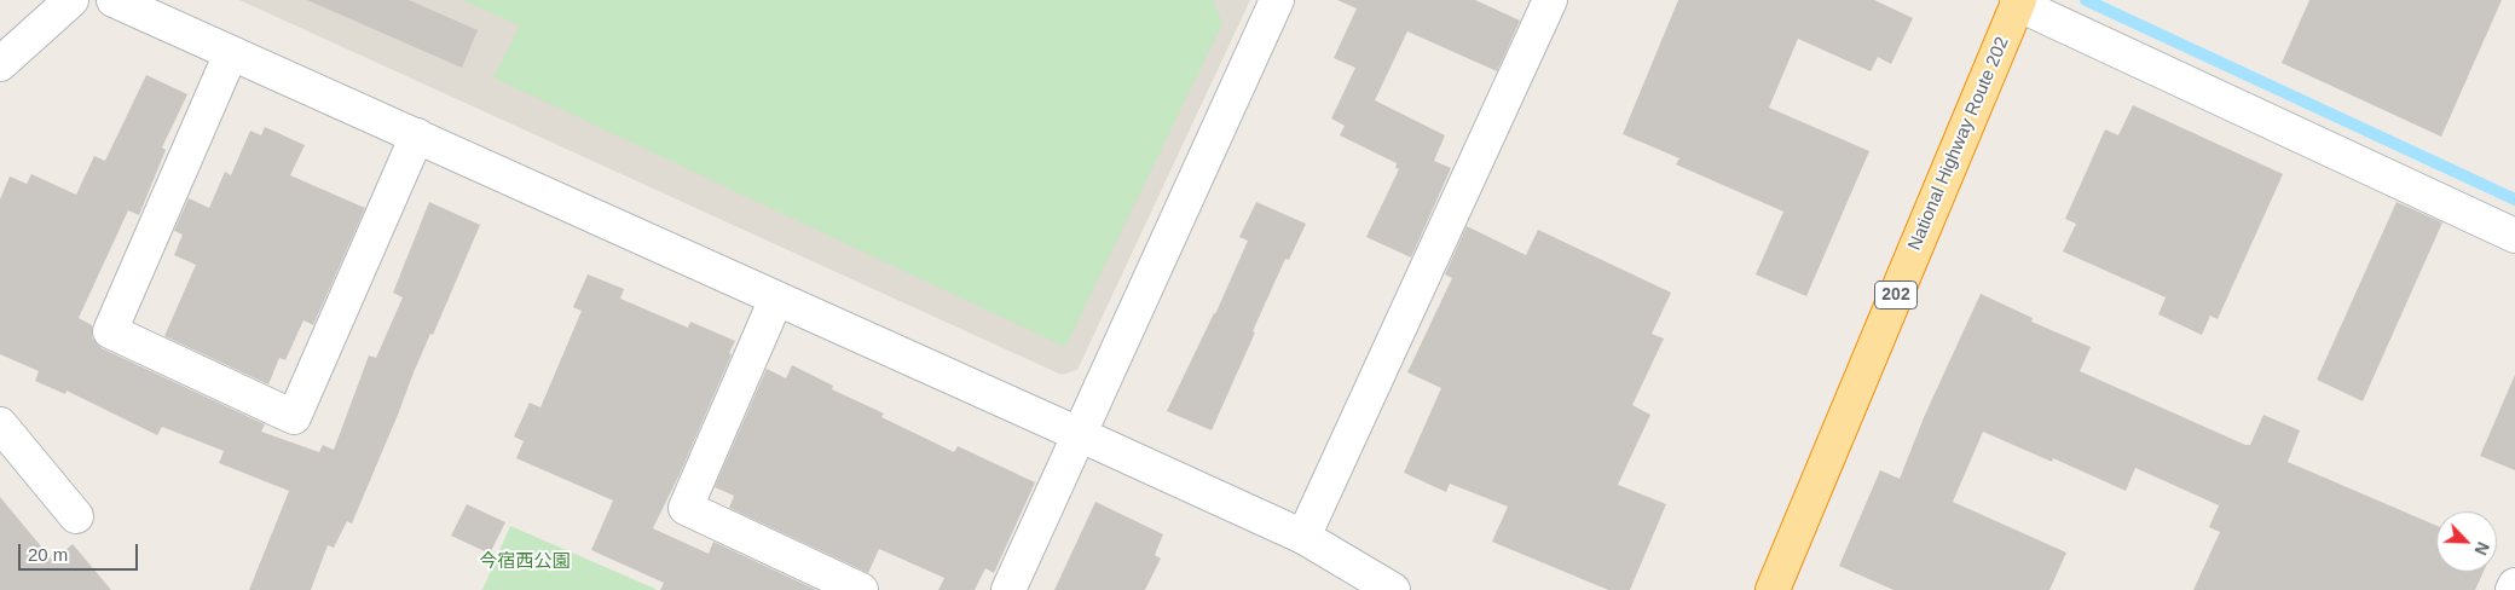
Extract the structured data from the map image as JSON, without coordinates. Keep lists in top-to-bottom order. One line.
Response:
{"streets":{"highway":["National Highway Route 202","202"]},"parks":["今宿西公園"],"scale_bar":"20 m","north":"bottom right"}
